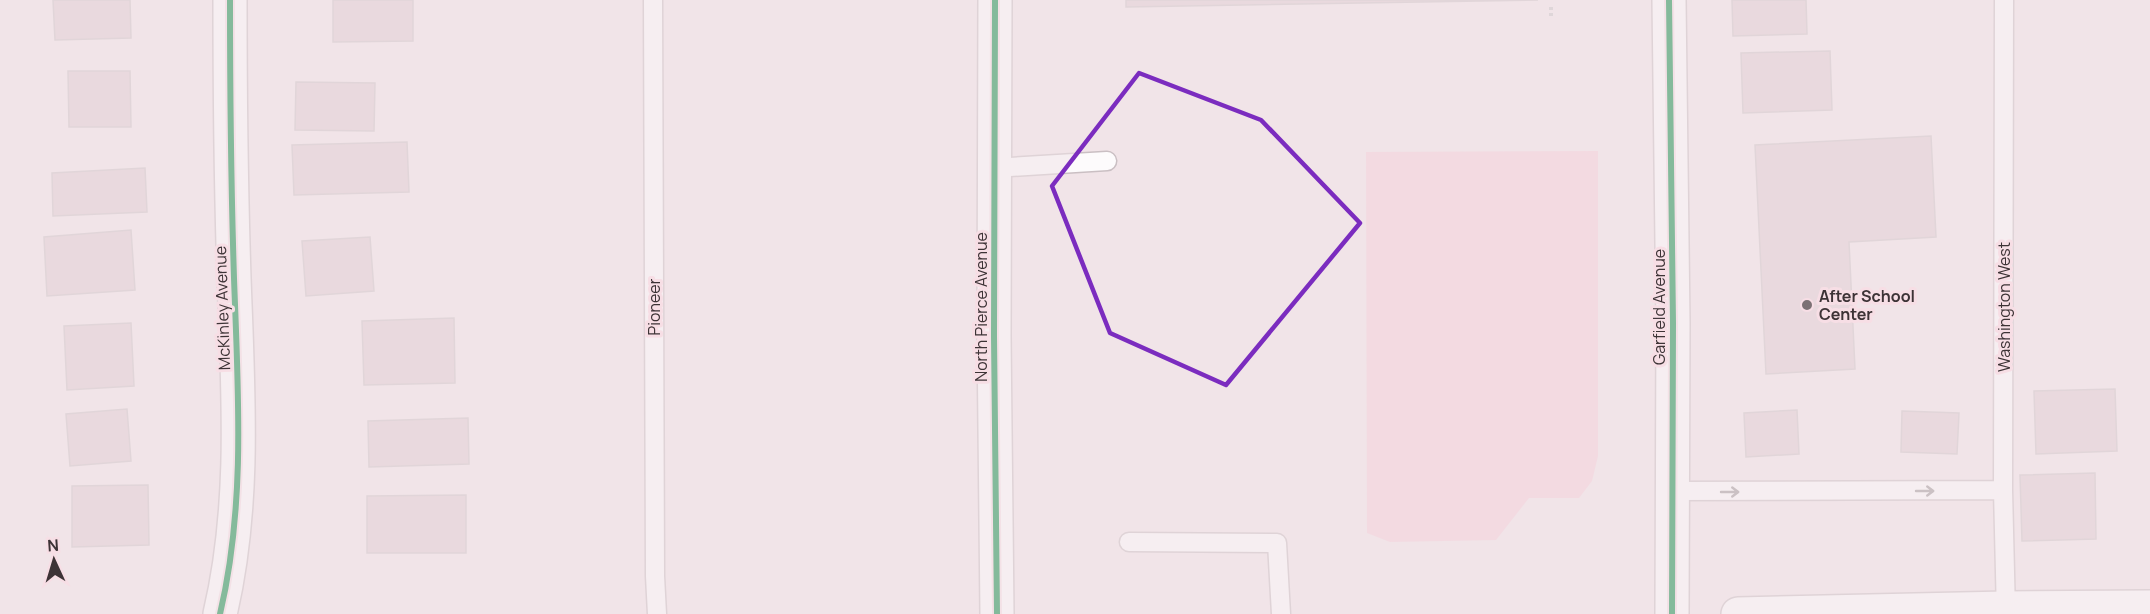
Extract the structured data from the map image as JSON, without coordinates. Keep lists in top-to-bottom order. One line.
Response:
{"streets":{"street":["North Pierce Avenue","Garfield Avenue","McKinley Avenue"],"lane":["Pioneer","Washington West"]},"places":["After School Center"],"north":"top"}
